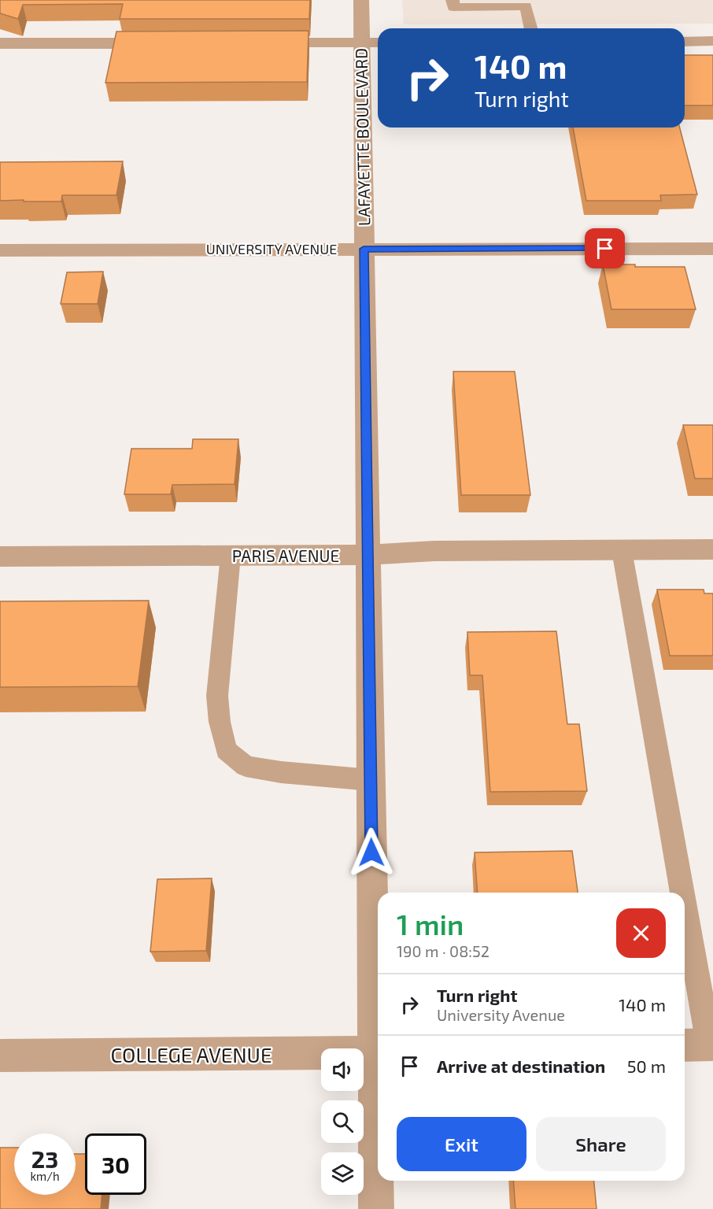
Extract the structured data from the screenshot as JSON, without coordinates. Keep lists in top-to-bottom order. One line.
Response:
{"streets":{"street":["LAFAYETTE BOULEVARD","UNIVERSITY AVENUE","PARIS AVENUE","COLLEGE AVENUE"]},"crossings":[["LAFAYETTE BOULEVARD","UNIVERSITY AVENUE"],["LAFAYETTE BOULEVARD","PARIS AVENUE"]],"page":{"turn":["140 m","Turn right"],"heading":["1 min","190 m · 08:52"],"list":[{"name":"Turn right","note":"University Avenue","value":"140 m"},{"name":"Arrive at destination","value":"50 m"}],"buttons":["Exit","Share"],"speed":"23 km/h","limit":"30"}}
